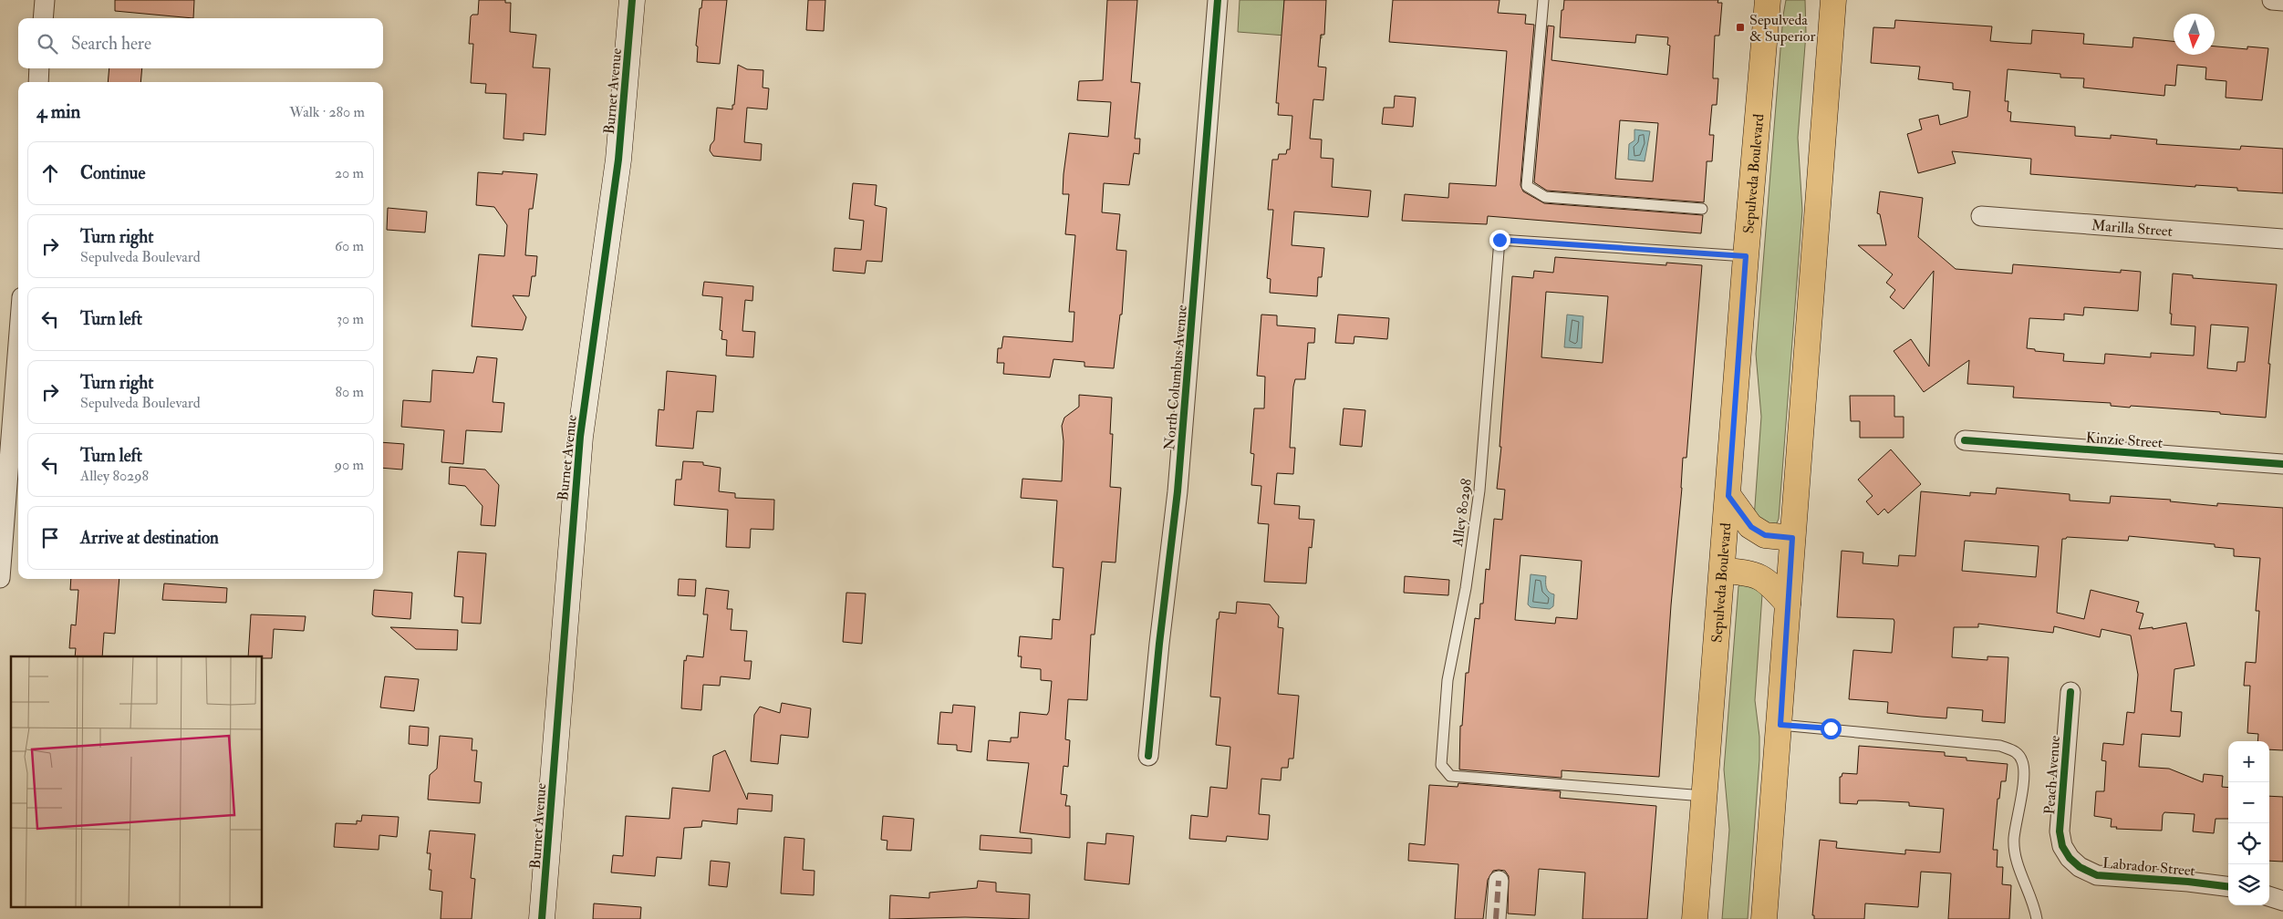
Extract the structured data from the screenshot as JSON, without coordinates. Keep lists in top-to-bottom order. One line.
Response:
{"streets":{"main road":["Sepulveda Boulevard"],"street":["Burnet Avenue","Marilla Street","North Columbus Avenue","Kinzie Street","Peach Avenue","Labrador Street"],"lane":["Alley 80298"]},"crossings":[["Sepulveda Boulevard","Alley 80298"],["Peach Avenue","Labrador Street"]],"places":{"transit":["Sepulveda & Superior"]},"north":"bottom","page":{"search":"Search here","heading":["4 min","Walk · 280 m"],"list":[["Continue","20 m"],["Turn right","Sepulveda Boulevard","60 m"],["Turn left","30 m"],["Turn right","Sepulveda Boulevard","80 m"],["Turn left","Alley 80298","90 m"],"Arrive at destination"],"map_buttons":["+","−"]}}
